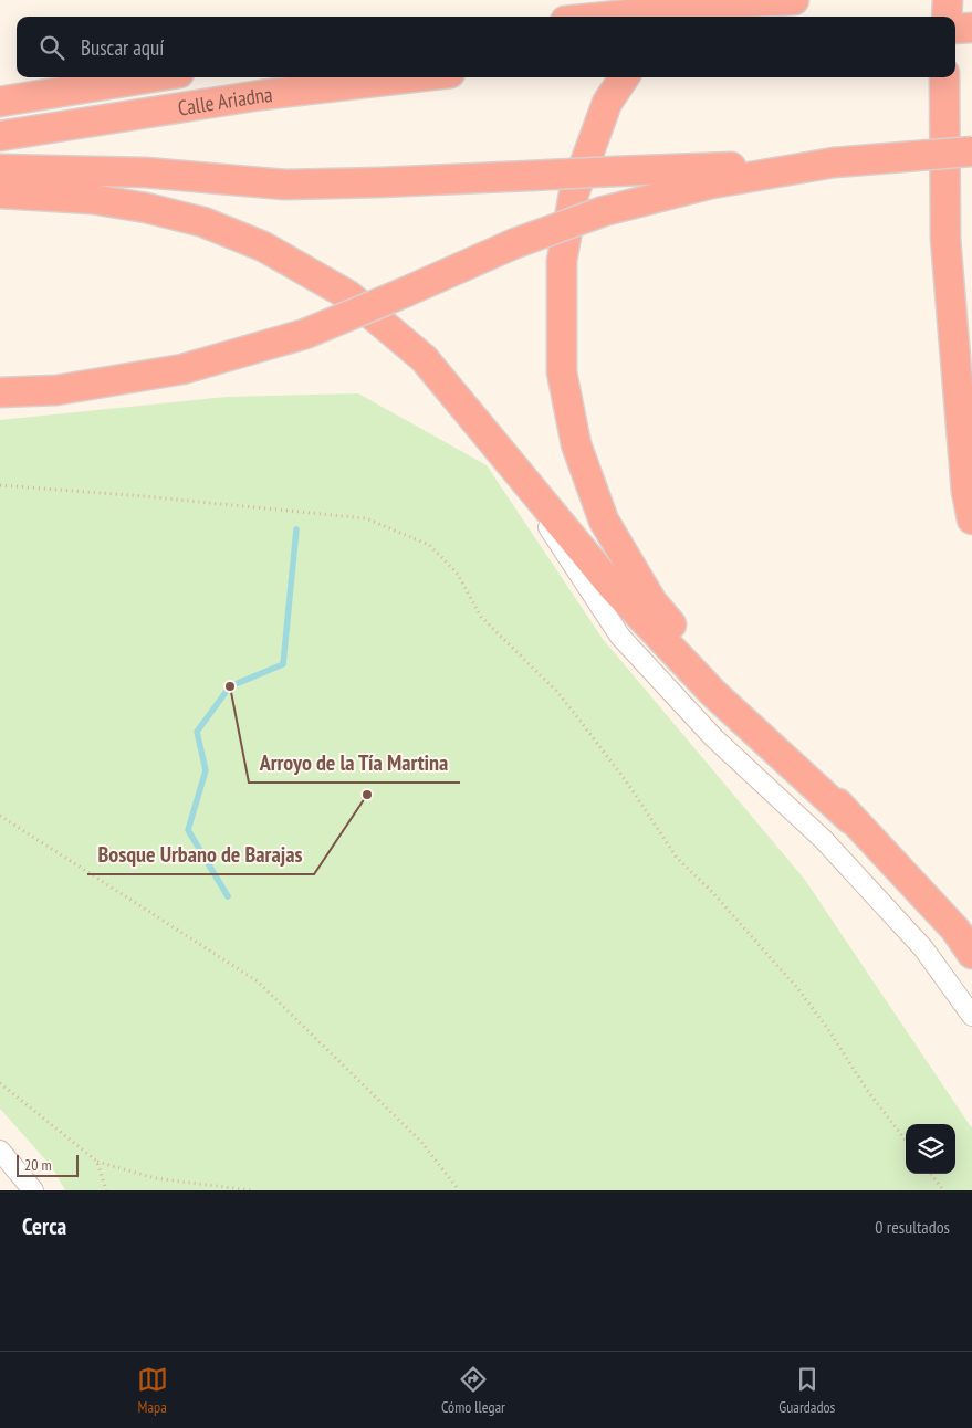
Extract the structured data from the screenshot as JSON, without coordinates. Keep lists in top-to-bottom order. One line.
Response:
{"streets":{"highway":["Calle Ariadna"]},"places":["Arroyo de la Tía Martina","Bosque Urbano de Barajas"],"scale_bar":"20 m","page":{"search":"Buscar aquí","scale":"20 m","heading":["Cerca","0 resultados"],"nav":["Mapa","Cómo llegar","Guardados"]}}
